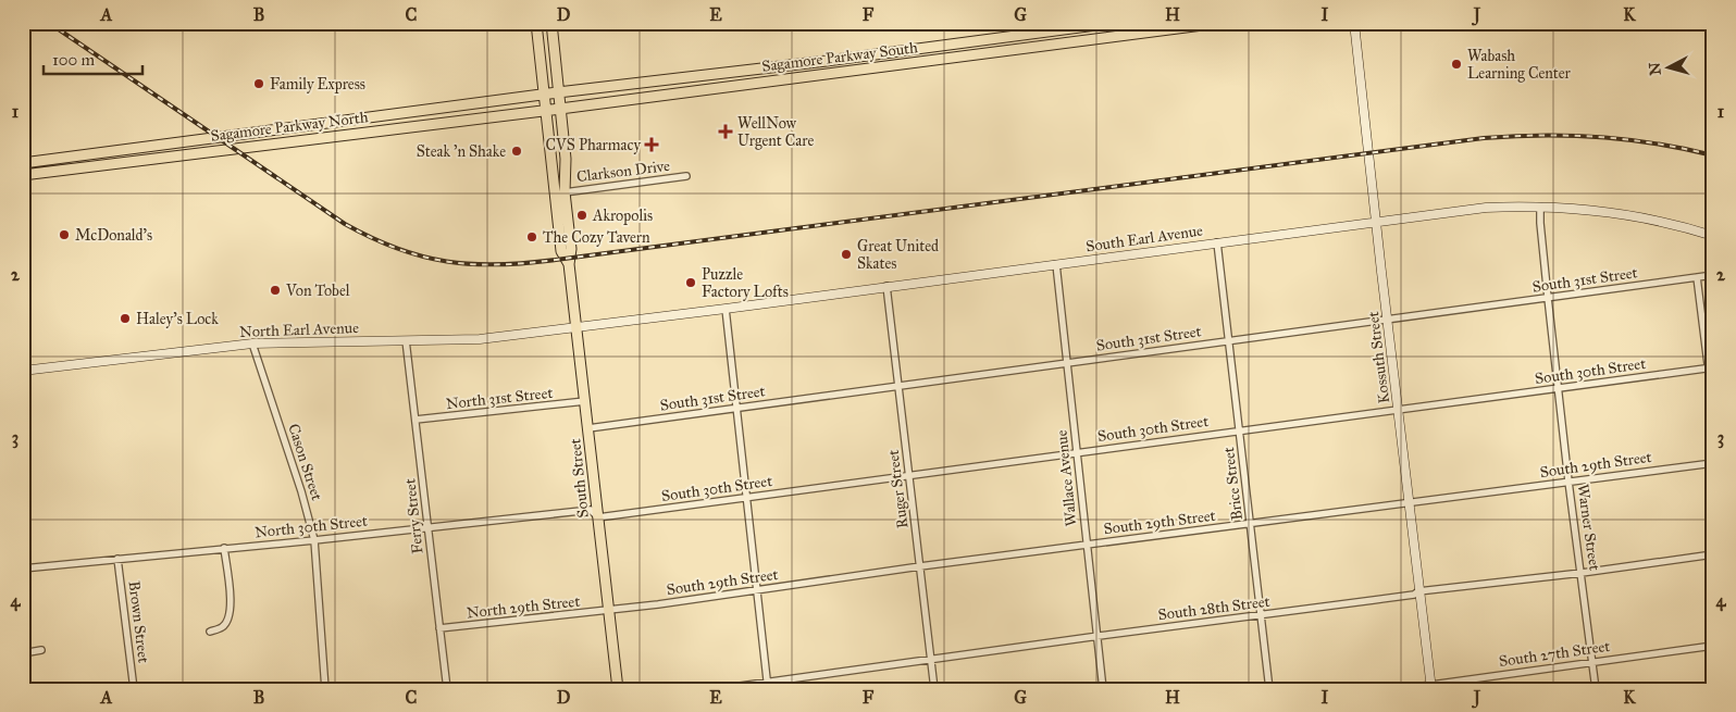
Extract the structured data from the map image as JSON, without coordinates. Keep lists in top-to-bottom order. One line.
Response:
{"streets":{"main road":["Sagamore Parkway South","Sagamore Parkway North","South Street"],"street":["Clarkson Drive","South Earl Avenue","South 31st Street","North Earl Avenue","Kossuth Street","South 30th Street","North 31st Street","Cason Street","South 29th Street","Wallace Avenue","Brice Street","Ruger Street","Ferry Street","North 30th Street","Warner Street","North 29th Street","South 28th Street","Brown Street","South 27th Street"]},"crossings":[["Sagamore Parkway South","Sagamore Parkway North"],["Sagamore Parkway South","South Street"],["Sagamore Parkway North","South Street"],["Clarkson Drive","South Street"],["South Earl Avenue","North Earl Avenue"],["South Earl Avenue","Kossuth Street"],["South Earl Avenue","South Street"],["South Earl Avenue","Wallace Avenue"],["South Earl Avenue","Brice Street"],["South Earl Avenue","Ruger Street"],["South Earl Avenue","Warner Street"],["South 31st Street","Kossuth Street"],["South 31st Street","South Street"],["South 31st Street","Wallace Avenue"],["South 31st Street","Brice Street"],["South 31st Street","Ruger Street"],["South 31st Street","Warner Street"],["North Earl Avenue","Cason Street"],["North Earl Avenue","South Street"],["North Earl Avenue","Ferry Street"],["Kossuth Street","South 30th Street"],["Kossuth Street","South 29th Street"],["Kossuth Street","South 28th Street"],["Kossuth Street","South 27th Street"],["South 30th Street","South Street"],["South 30th Street","Wallace Avenue"],["South 30th Street","Brice Street"],["South 30th Street","Ruger Street"],["South 30th Street","North 30th Street"],["South 30th Street","Warner Street"],["North 31st Street","South Street"],["North 31st Street","Ferry Street"],["Cason Street","North 30th Street"],["South 29th Street","South Street"],["South 29th Street","Wallace Avenue"],["South 29th Street","Brice Street"],["South 29th Street","Ruger Street"],["South 29th Street","Warner Street"],["South 29th Street","North 29th Street"],["South Street","North 30th Street"],["South Street","North 29th Street"],["Wallace Avenue","South 28th Street"],["Brice Street","South 28th Street"],["Ruger Street","South 28th Street"],["Ferry Street","North 30th Street"],["Ferry Street","North 29th Street"],["North 30th Street","Brown Street"],["Warner Street","South 28th Street"],["Warner Street","South 27th Street"]],"places":{"other":["Wabash Learning Center","Family Express","Steak 'n Shake","Akropolis","McDonald's","The Cozy Tavern","Great United Skates","Puzzle Factory Lofts","Von Tobel","Haley's Lock"],"health":["WellNow Urgent Care","CVS Pharmacy"]},"scale_bar":"100 m","north":"left","grid":{"columns":["A","B","C","D","E","F","G","H","I","J","K"],"rows":["1","2","3","4"]}}
